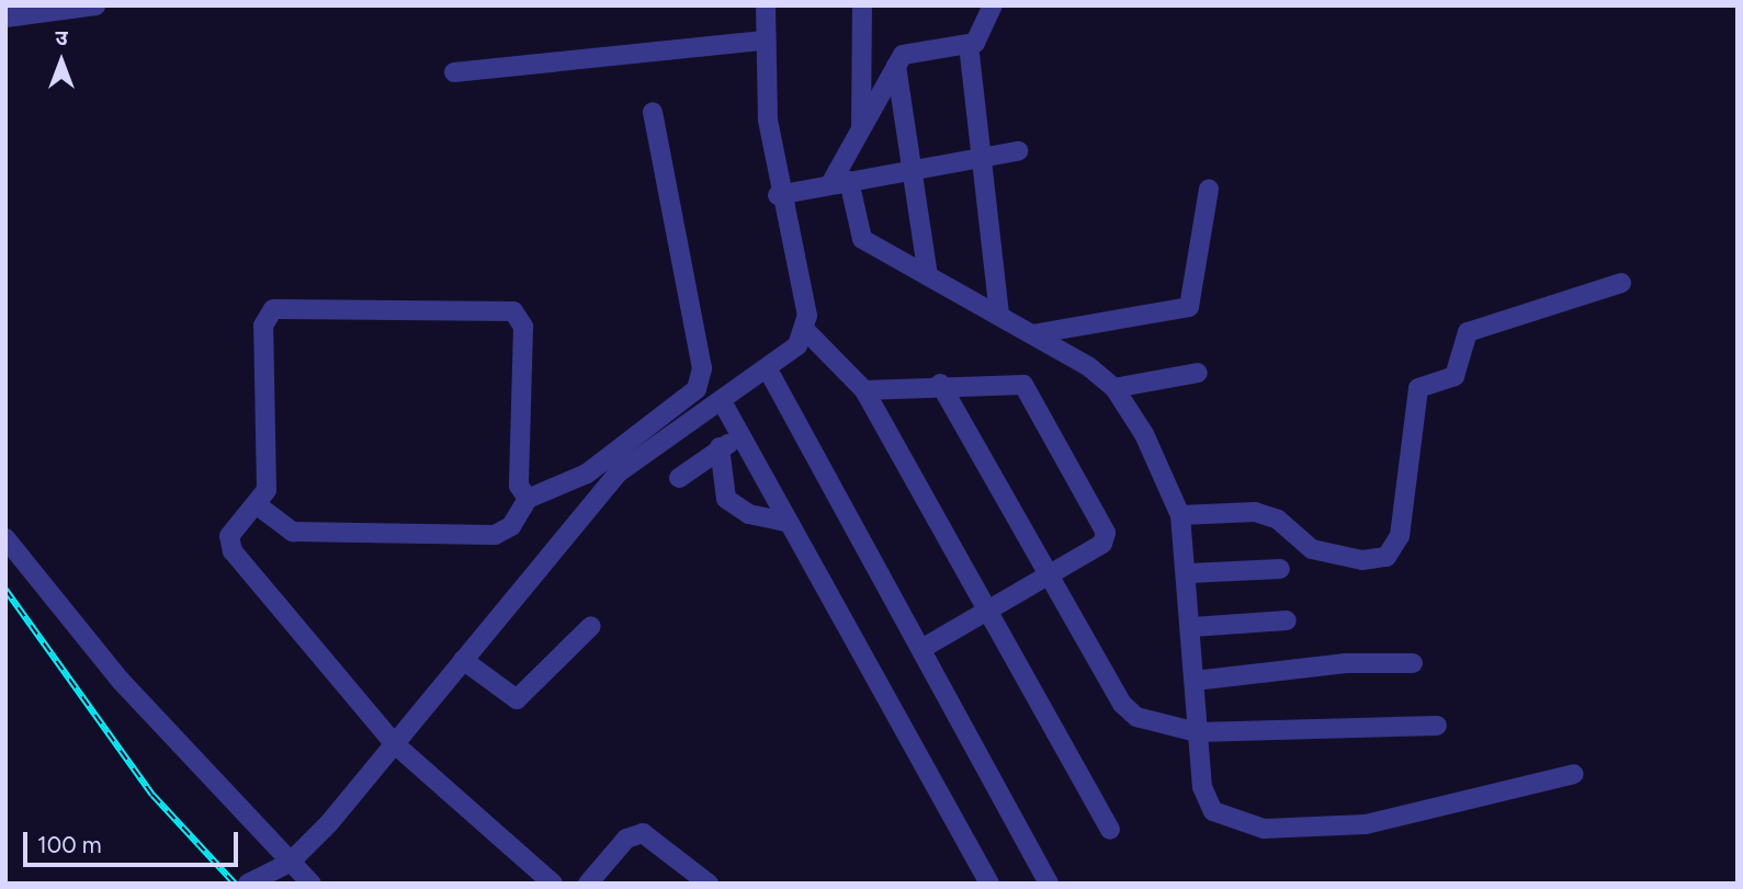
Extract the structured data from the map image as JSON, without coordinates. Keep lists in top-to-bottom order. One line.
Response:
{"scale_bar":"100 m","north":"top"}
